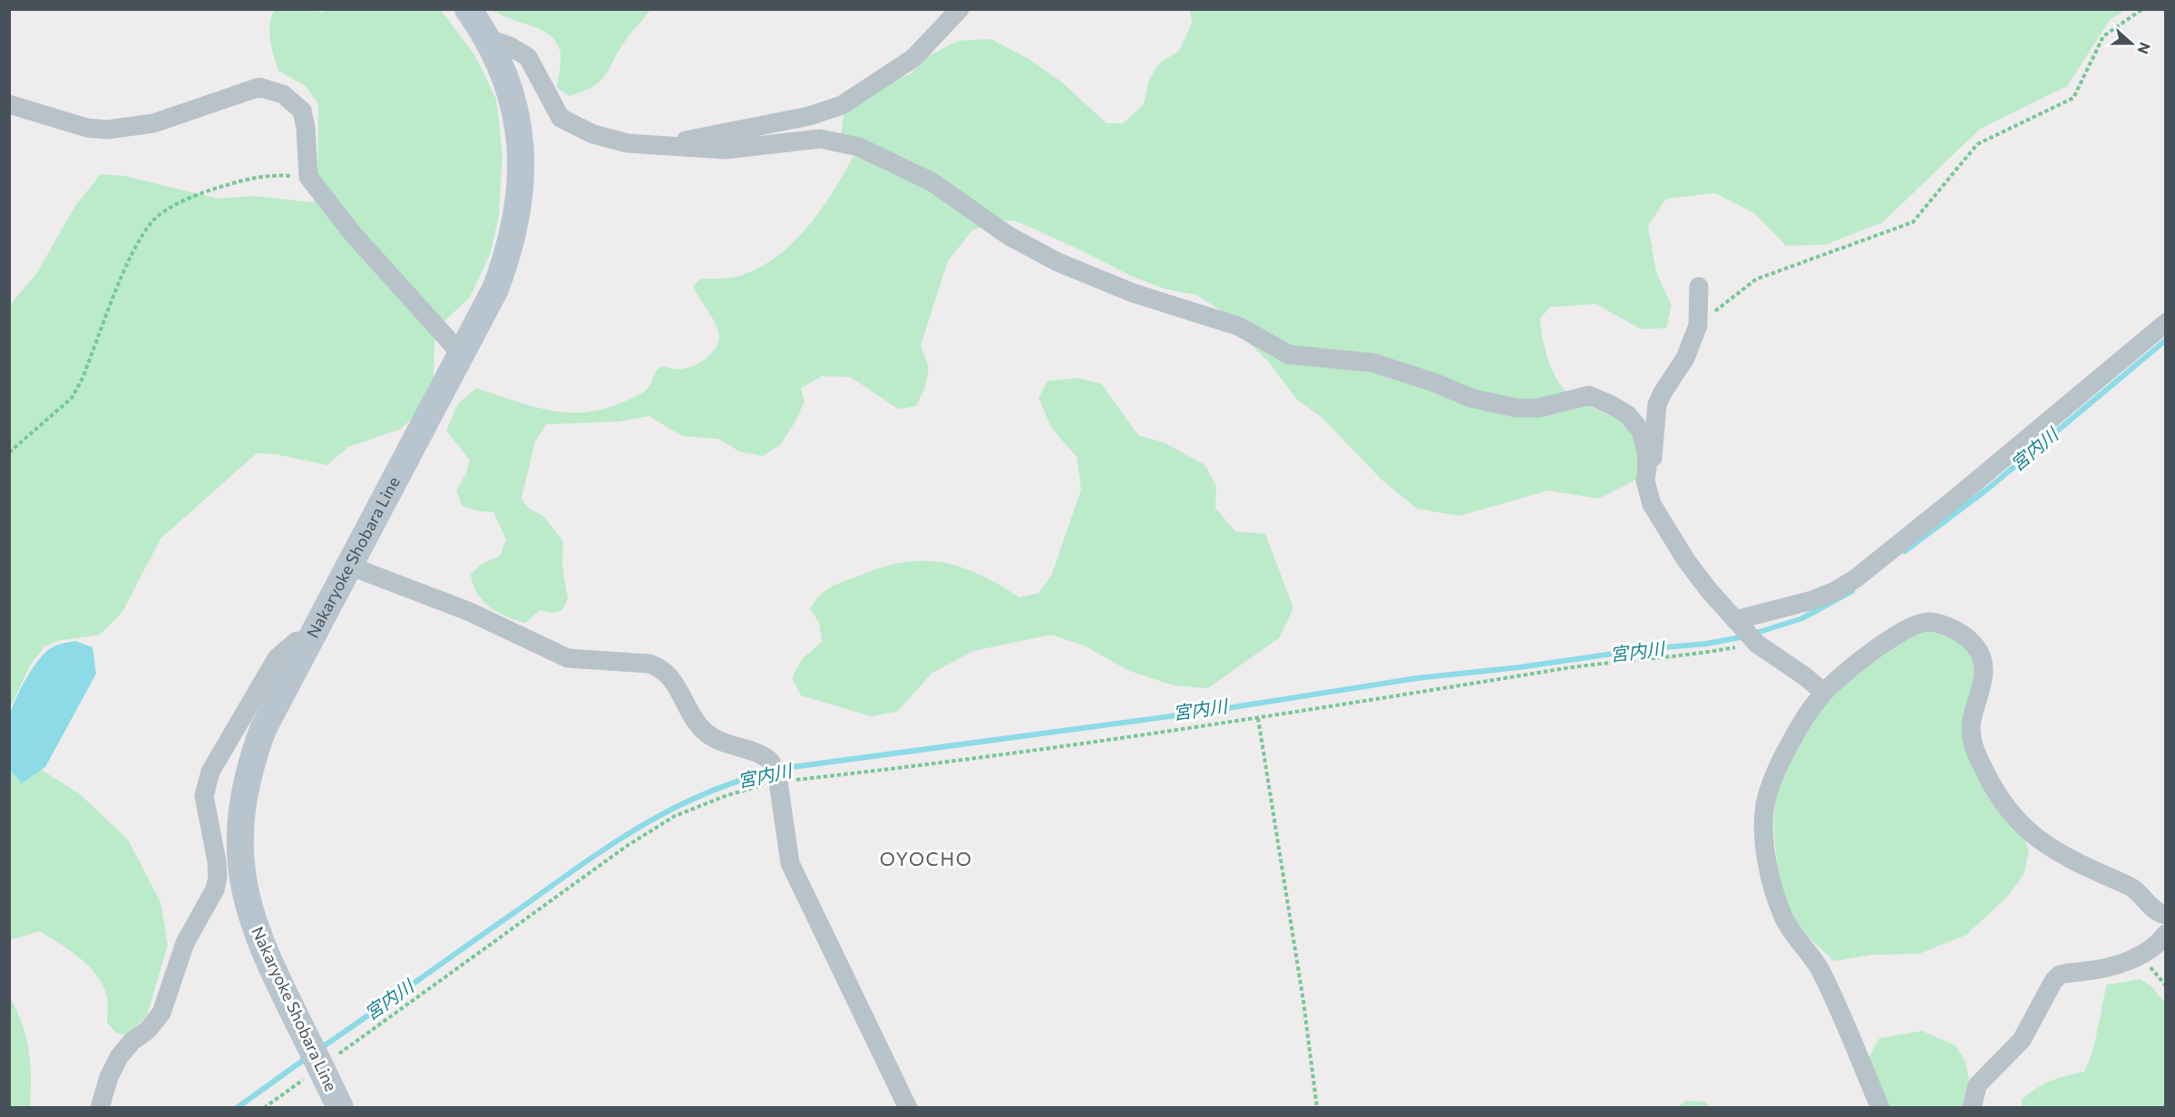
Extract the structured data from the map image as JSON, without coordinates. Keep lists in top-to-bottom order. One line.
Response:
{"streets":{"main road":["Nakaryoke Shobara Line"]},"districts":["OYOCHO"],"water":["宮内川"],"north":"right"}
